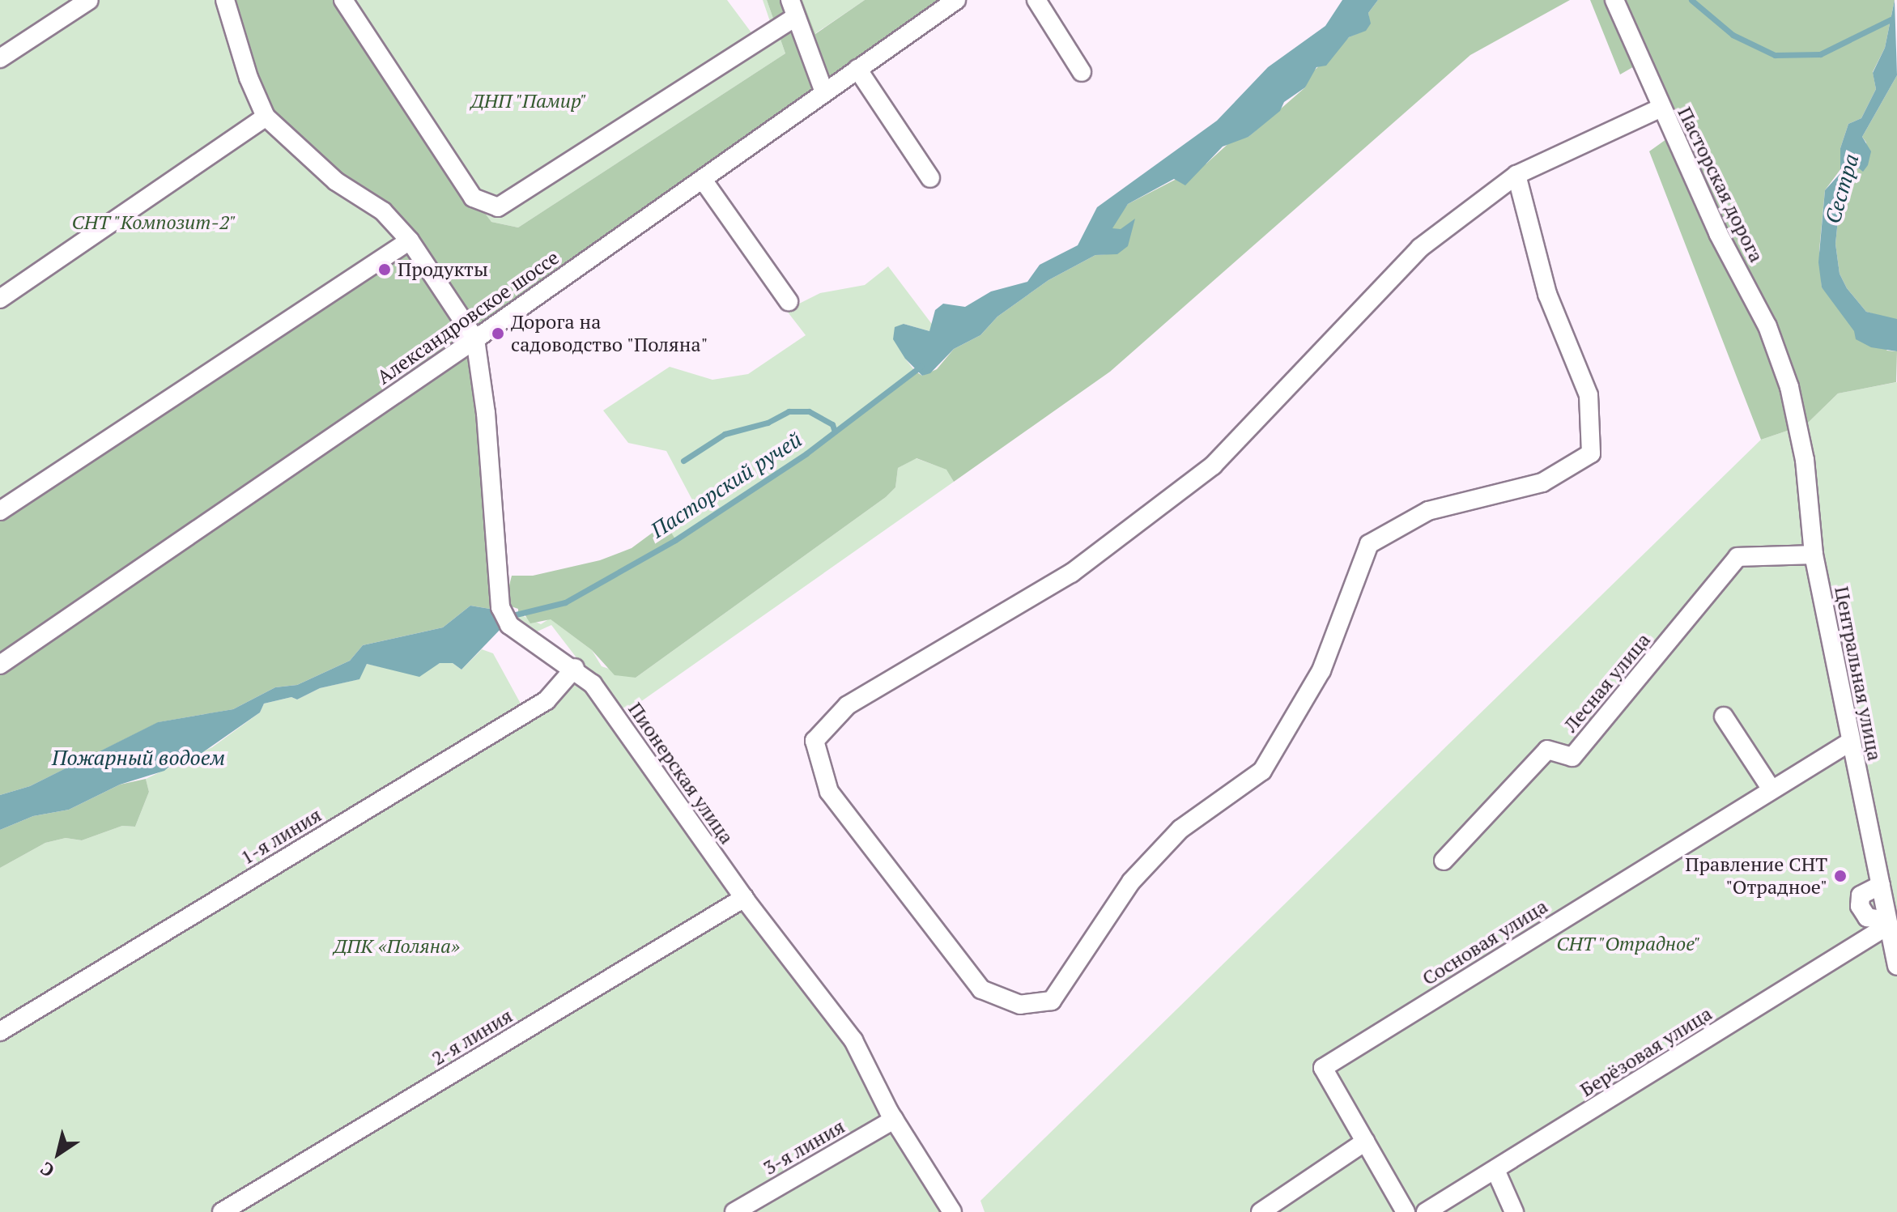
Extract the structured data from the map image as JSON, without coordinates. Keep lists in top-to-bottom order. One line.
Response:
{"streets":{"street":["Пасторская дорога","Александровское шоссе","Центральная улица","Лесная улица","Пионерская улица","1-я линия","Сосновая улица","2-я линия","Берёзовая улица","3-я линия"]},"crossings":[["Пасторская дорога","Центральная улица"],["Александровское шоссе","Пионерская улица"],["Центральная улица","Лесная улица"],["Центральная улица","Сосновая улица"],["Центральная улица","Берёзовая улица"],["Пионерская улица","1-я линия"],["Пионерская улица","2-я линия"],["Пионерская улица","3-я линия"]],"water":["Сестра","Пасторский ручей","Пожарный водоем"],"parks":["ДНП \"Памир\"","СНТ \"Композит-2\"","СНТ \"Отрадное\"","ДПК «Поляна»"],"places":["Продукты","Дорога на садоводство \"Поляна\"","Правление СНТ \"Отрадное\""],"north":"bottom left"}
